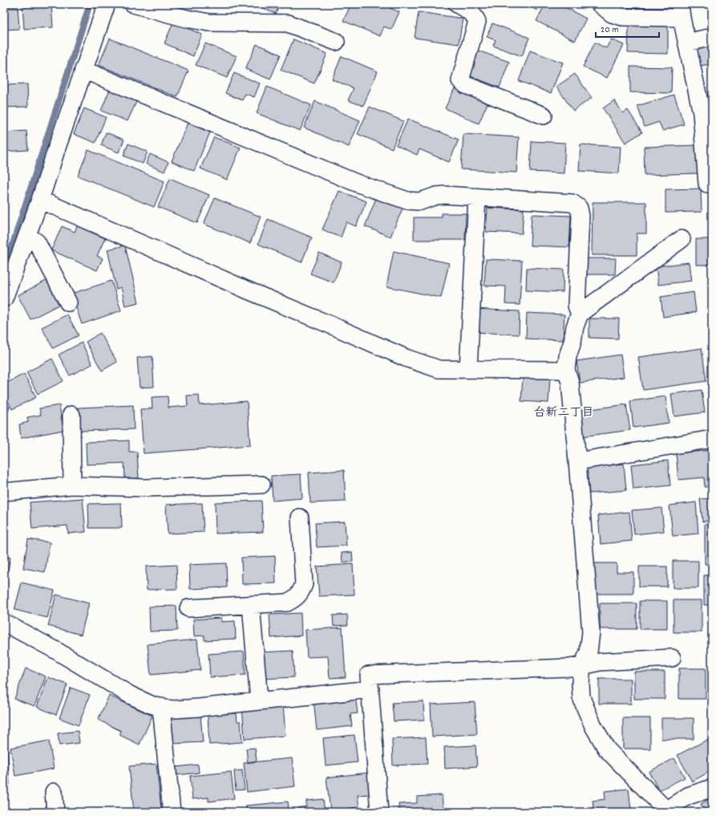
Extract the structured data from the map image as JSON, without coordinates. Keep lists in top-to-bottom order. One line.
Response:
{"districts":["台新二丁目"],"scale_bar":"20 m"}
